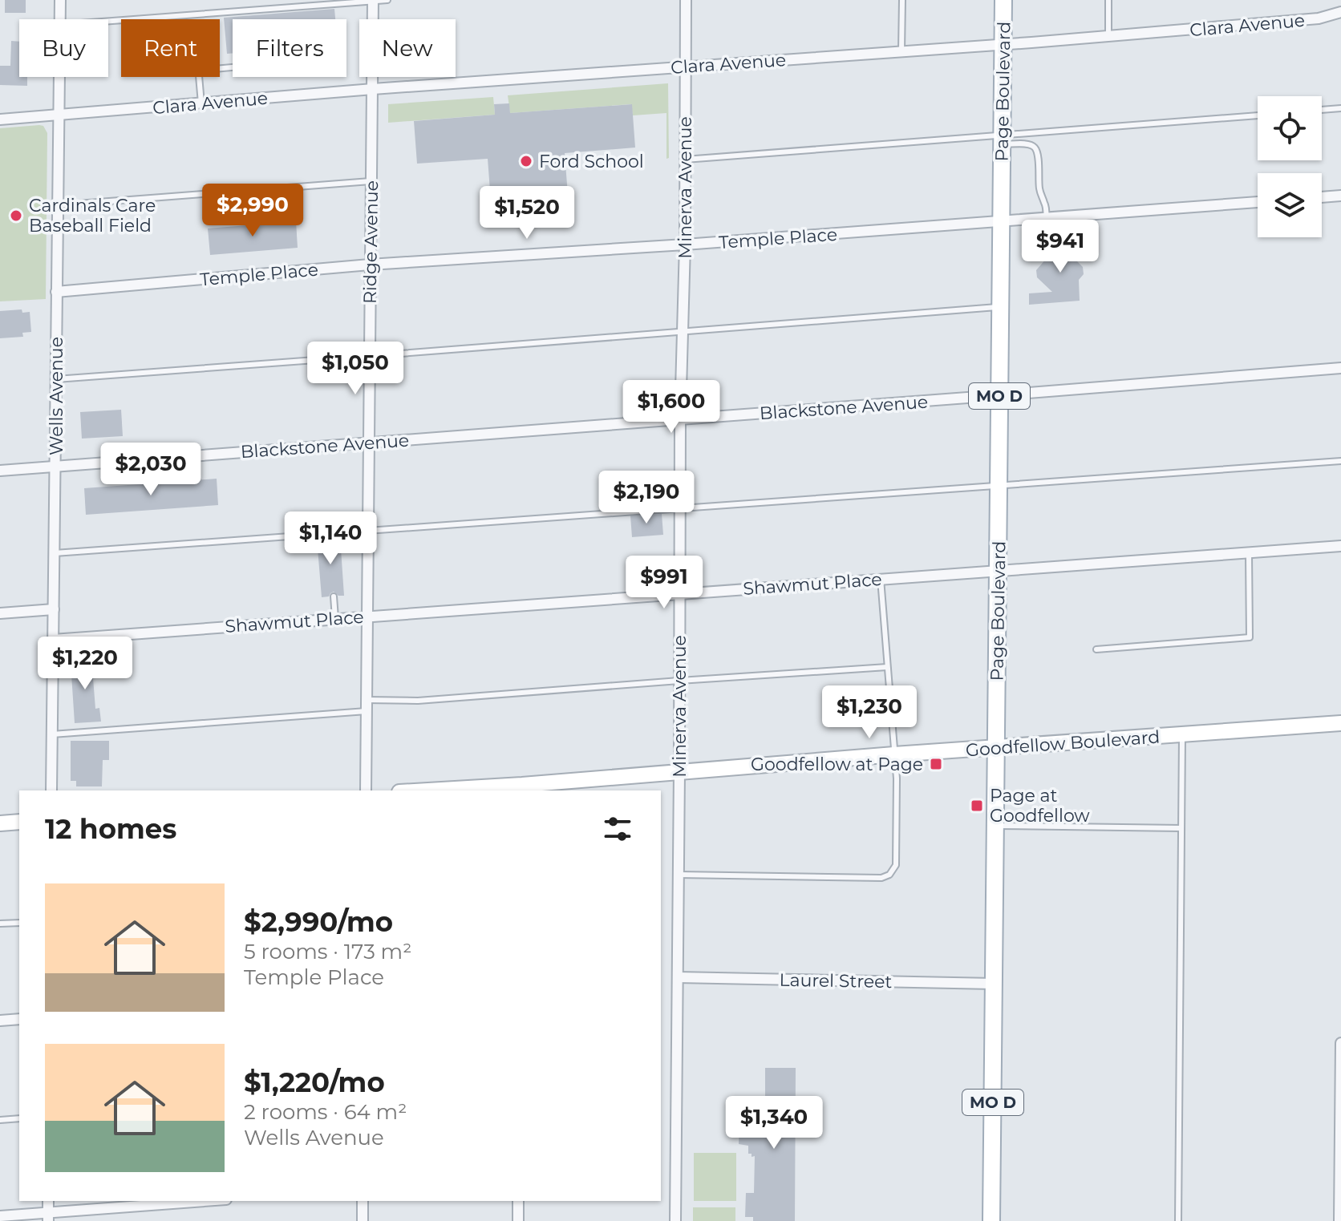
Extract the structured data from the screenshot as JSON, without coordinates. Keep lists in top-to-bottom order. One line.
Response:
{"streets":{"main road":["Page Boulevard","MO D","Goodfellow Boulevard"],"street":["Clara Avenue","Minerva Avenue","Temple Place","Ridge Avenue","Wells Avenue","Blackstone Avenue","Shawmut Place","Laurel Street"]},"crossings":[["Clara Avenue","Page Boulevard"],["Clara Avenue","Minerva Avenue"],["Clara Avenue","Ridge Avenue"],["Clara Avenue","Wells Avenue"],["Page Boulevard","Temple Place"],["Page Boulevard","Blackstone Avenue"],["Page Boulevard","Shawmut Place"],["Page Boulevard","Goodfellow Boulevard"],["Page Boulevard","Laurel Street"],["Minerva Avenue","Temple Place"],["Minerva Avenue","Blackstone Avenue"],["Minerva Avenue","Shawmut Place"],["Minerva Avenue","Goodfellow Boulevard"],["Minerva Avenue","Laurel Street"],["Temple Place","Ridge Avenue"],["Temple Place","Wells Avenue"],["Ridge Avenue","Blackstone Avenue"],["Ridge Avenue","Shawmut Place"],["Wells Avenue","Blackstone Avenue"],["Wells Avenue","Shawmut Place"]],"places":{"other":["Ford School","Cardinals Care Baseball Field"],"transit":["Goodfellow at Page","Page at Goodfellow"]},"page":{"chip":["Buy","Rent","Filters","New"],"price":["$2,990","$1,520","$941","$1,050","$1,600","$2,030","$2,190","$1,140","$991","$1,220","$1,230","$1,340"],"heading":"12 homes","list":[{"name":"$2,990/mo","note":"5 rooms · 173 m² · Temple Place"},{"name":"$1,220/mo","note":"2 rooms · 64 m² · Wells Avenue"}]}}
